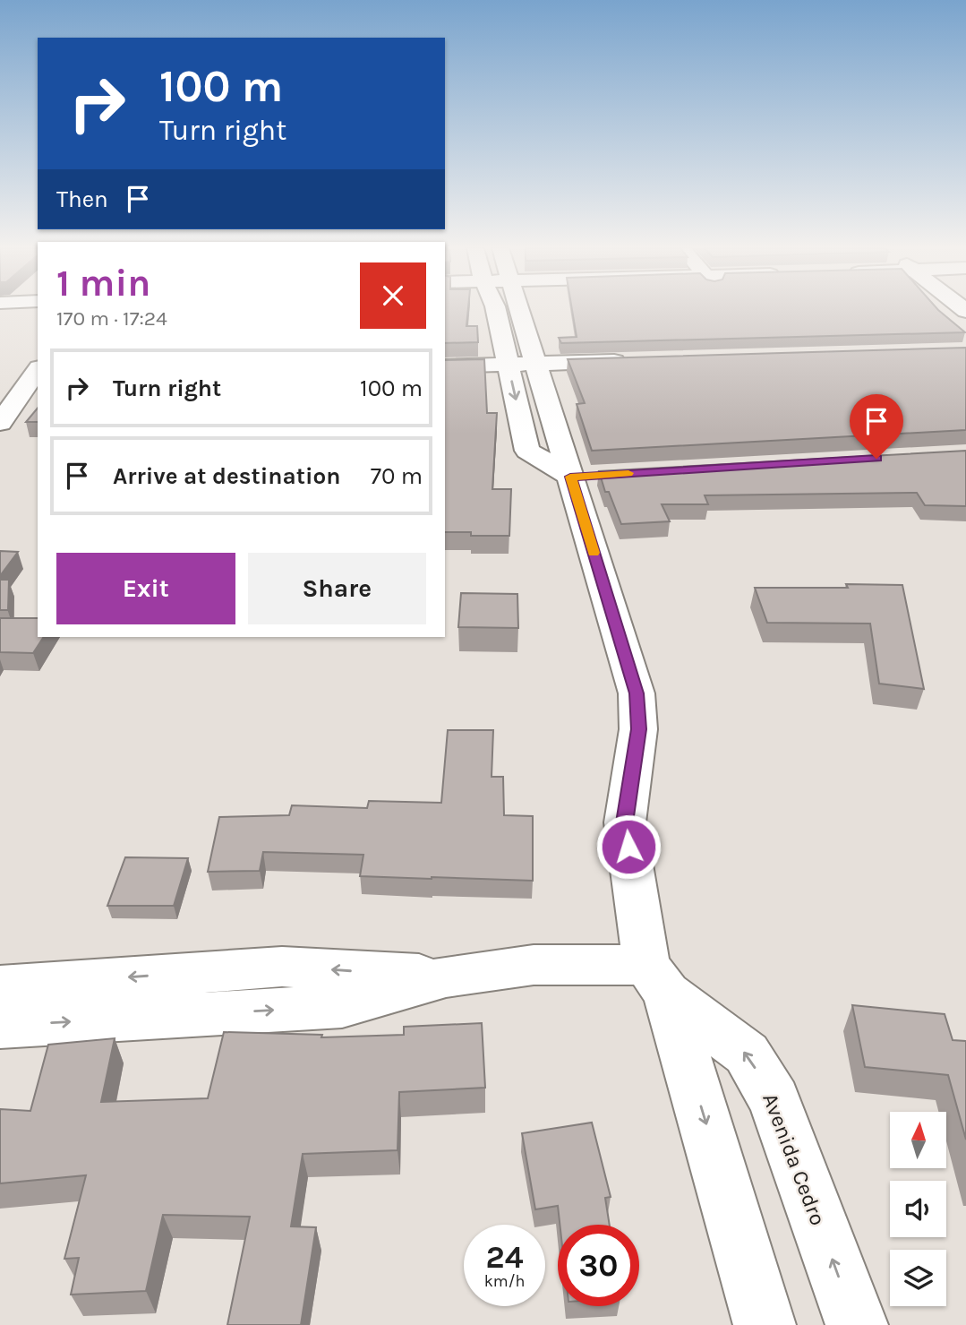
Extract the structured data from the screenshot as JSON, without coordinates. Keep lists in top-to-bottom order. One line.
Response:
{"streets":{"street":["Avenida Cedro"]},"north":"top","page":{"turn":["100 m","Turn right"],"then":"Then","heading":["1 min","170 m · 17:24"],"list":[{"name":"Turn right","value":"100 m"},{"name":"Arrive at destination","value":"70 m"}],"buttons":["Exit","Share"],"speed":"24 km/h","limit":"30"}}
